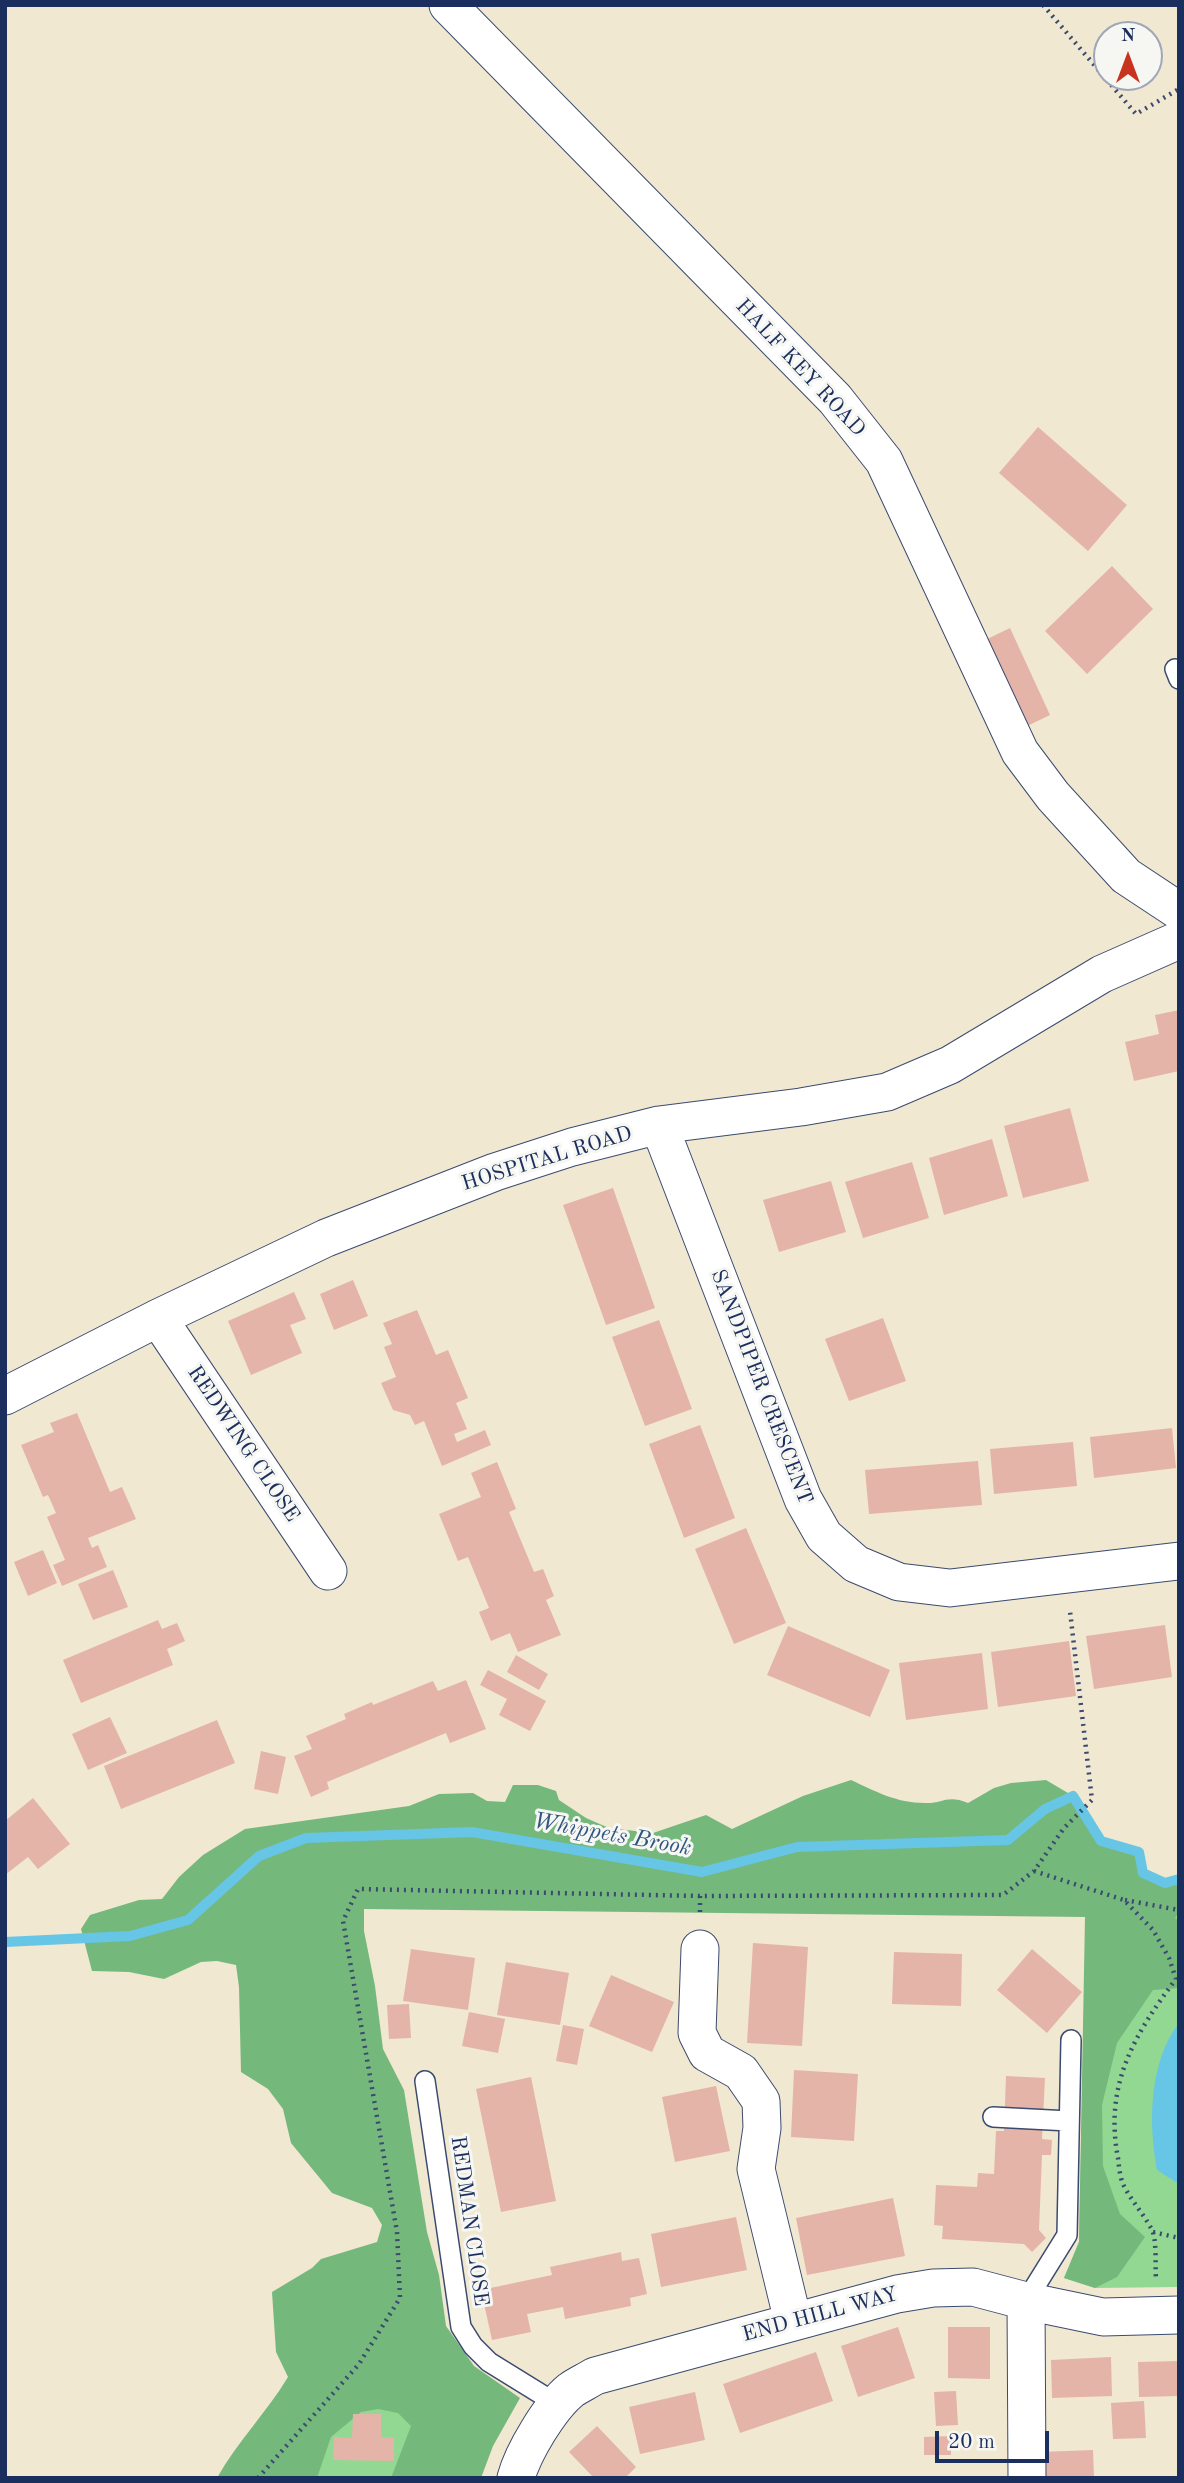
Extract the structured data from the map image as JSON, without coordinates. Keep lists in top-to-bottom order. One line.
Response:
{"streets":{"street":["HALF KEY ROAD","HOSPITAL ROAD","SANDPIPER CRESCENT","REDWING CLOSE","END HILL WAY"],"lane":["REDMAN CLOSE"]},"crossings":[["HOSPITAL ROAD","SANDPIPER CRESCENT"],["HOSPITAL ROAD","REDWING CLOSE"],["REDMAN CLOSE","END HILL WAY"]],"water":["Whippets Brook"],"scale_bar":"20 m","north":"top"}
